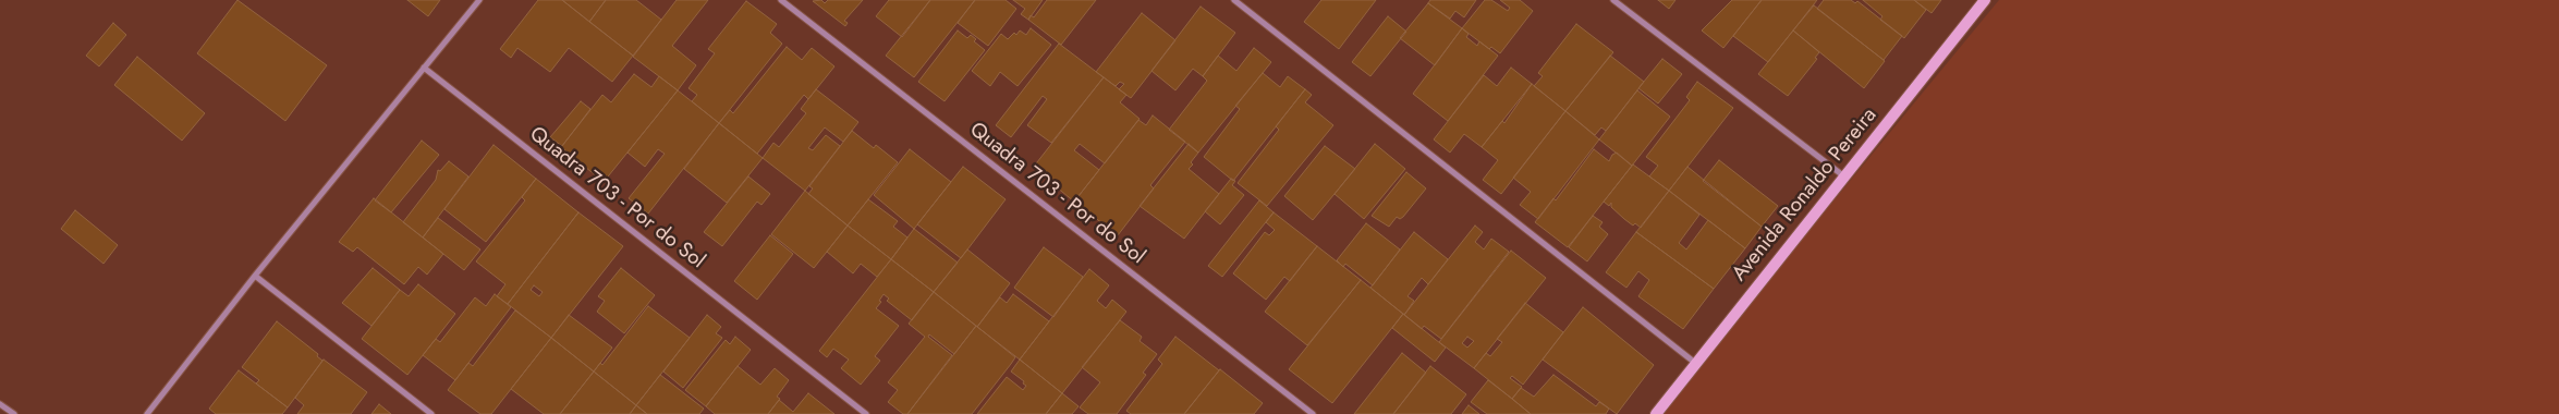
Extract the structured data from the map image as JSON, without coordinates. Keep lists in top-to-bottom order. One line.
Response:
{"streets":{"street":["Quadra 703 - Por do Sol","Avenida Ronaldo Pereira"]}}
